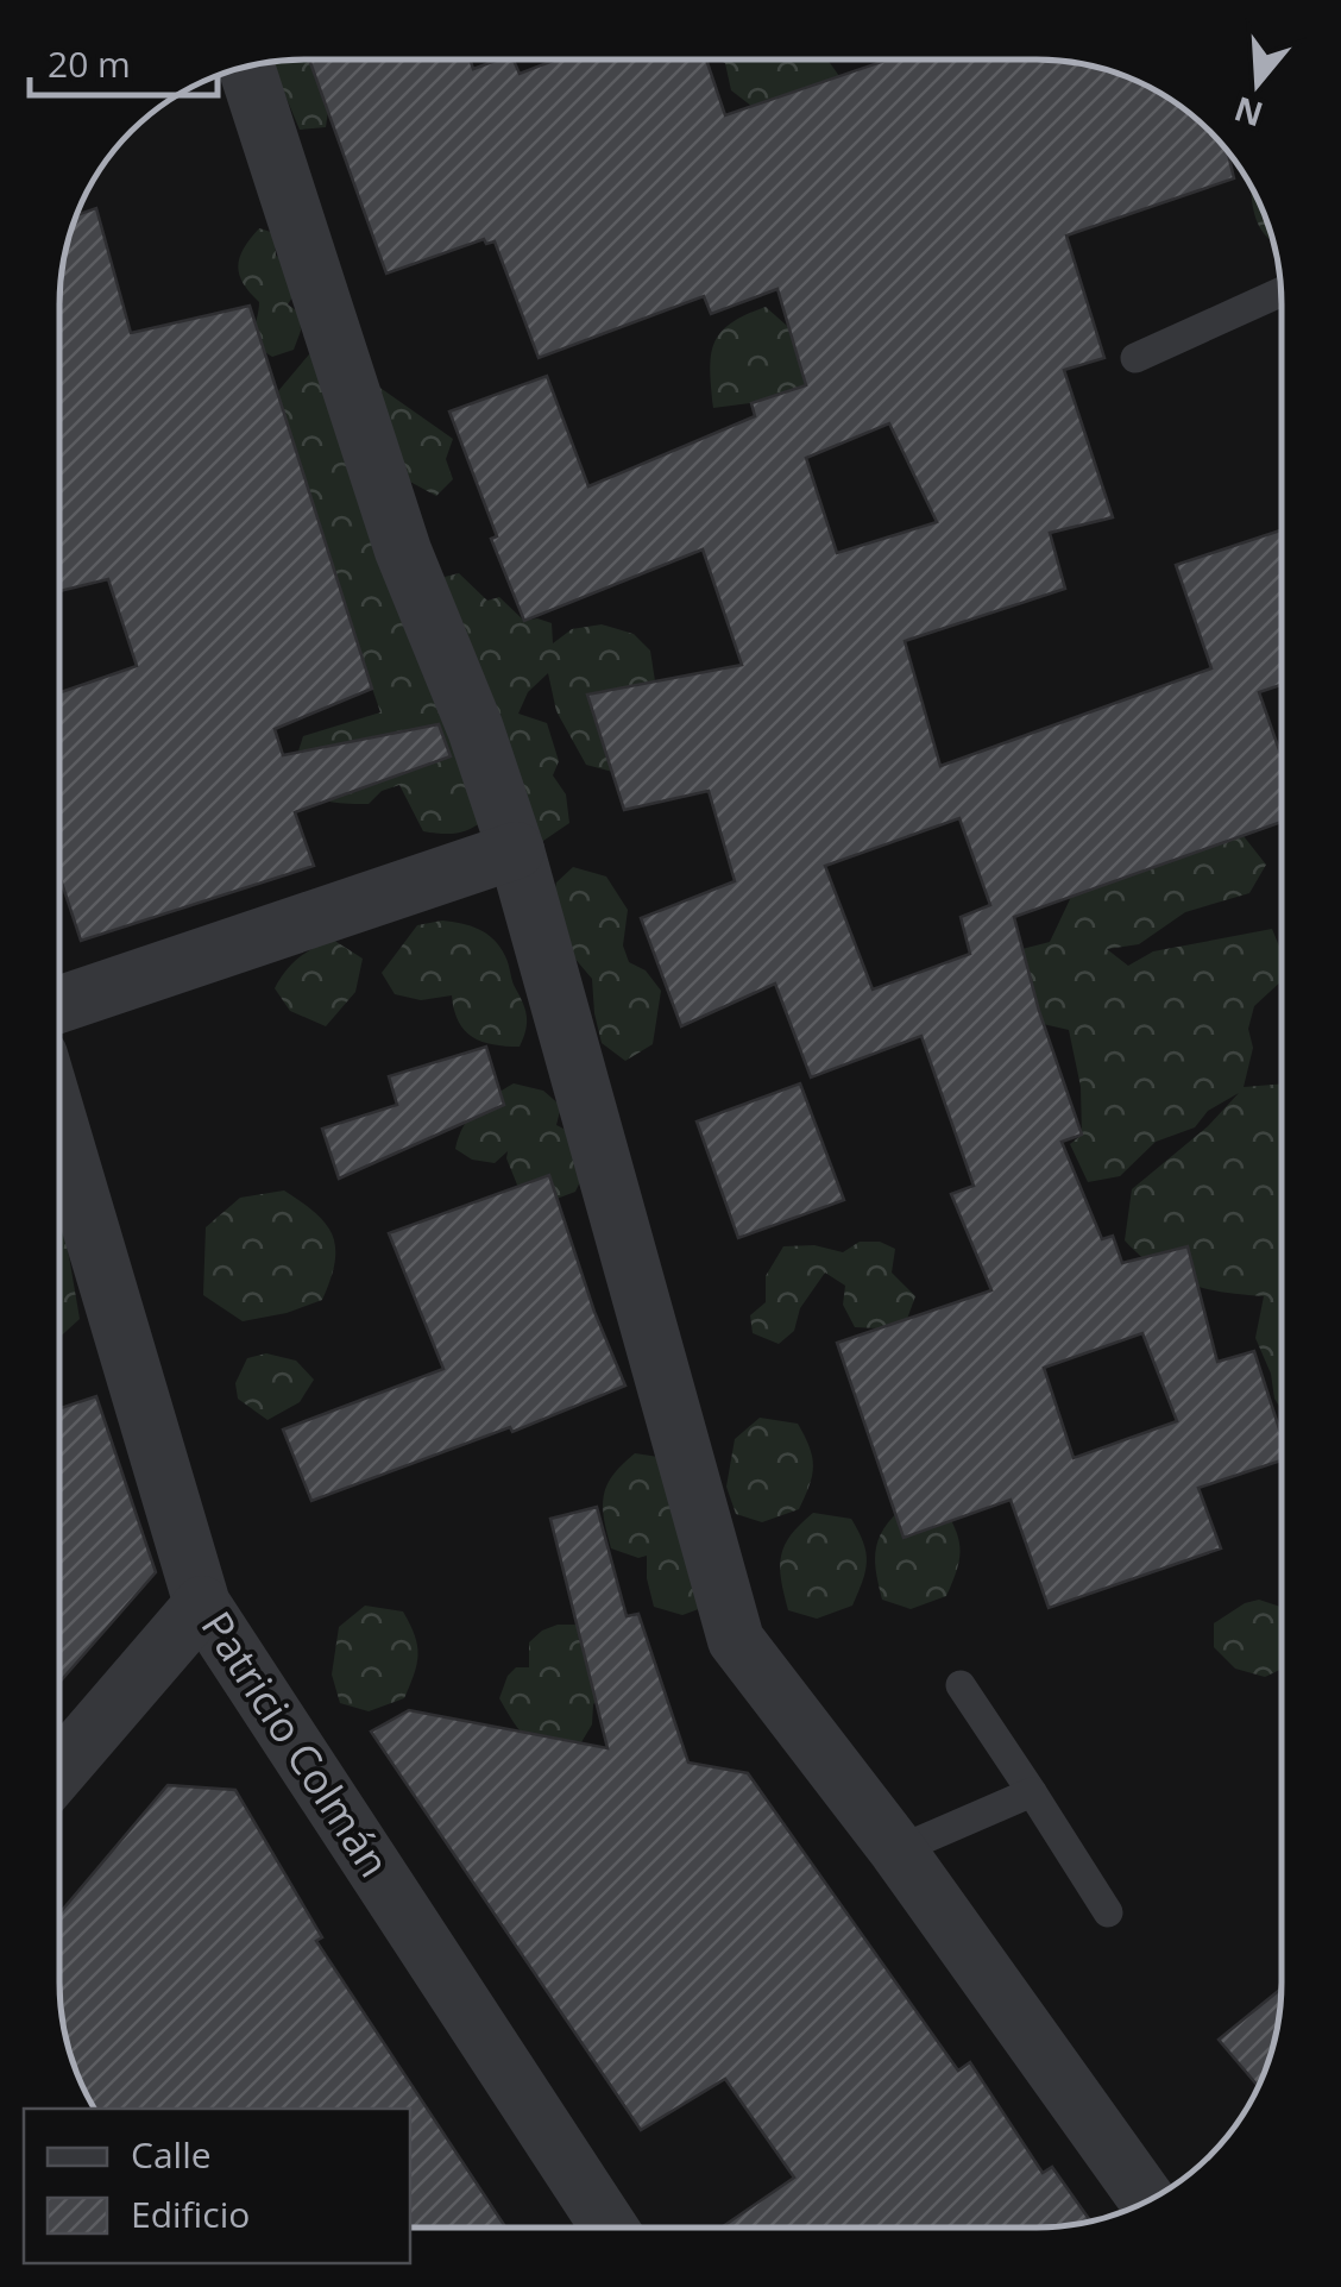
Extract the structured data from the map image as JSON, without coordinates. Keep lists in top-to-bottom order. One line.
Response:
{"streets":{"street":["Patricio Colmán"]},"legend":["Calle","Edificio"],"scale_bar":"20 m","north":"bottom"}
